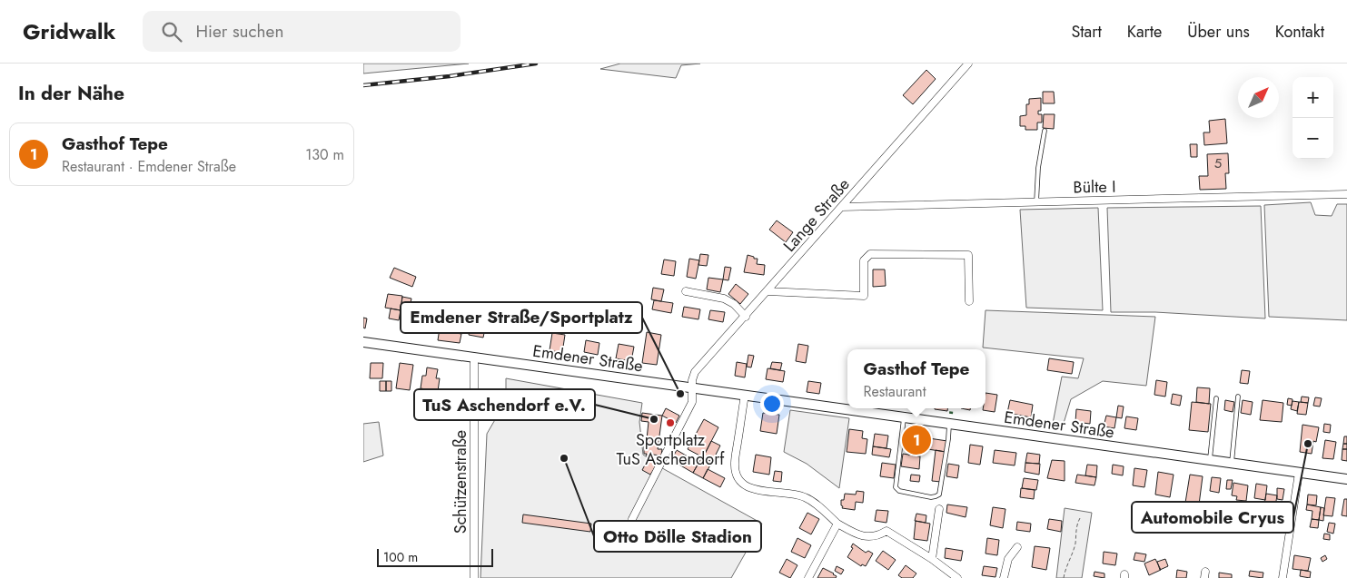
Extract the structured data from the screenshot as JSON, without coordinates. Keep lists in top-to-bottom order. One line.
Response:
{"streets":{"street":["Bülte I","Lange Straße","Emdener Straße","Schützenstraße"]},"crossings":[["Bülte I","Lange Straße"],["Lange Straße","Emdener Straße"],["Emdener Straße","Schützenstraße"]],"places":["Emdener Straße/Sportplatz","TuS Aschendorf e.V.","Sportplatz TuS Aschendorf","Automobile Cryus","Otto Dölle Stadion"],"house_numbers":["5"],"scale_bar":"100 m","north":"top right","page":{"header":"Gridwalk","search":"Hier suchen","nav":["Start","Karte","Über uns","Kontakt"],"heading":"In der Nähe","map_buttons":["+","−"],"list":[{"mark":"1","name":"Gasthof Tepe","note":"Restaurant · Emdener Straße","value":"130 m"}],"popup":["Gasthof Tepe","Restaurant"],"pins":"1","scale":"100 m"}}
